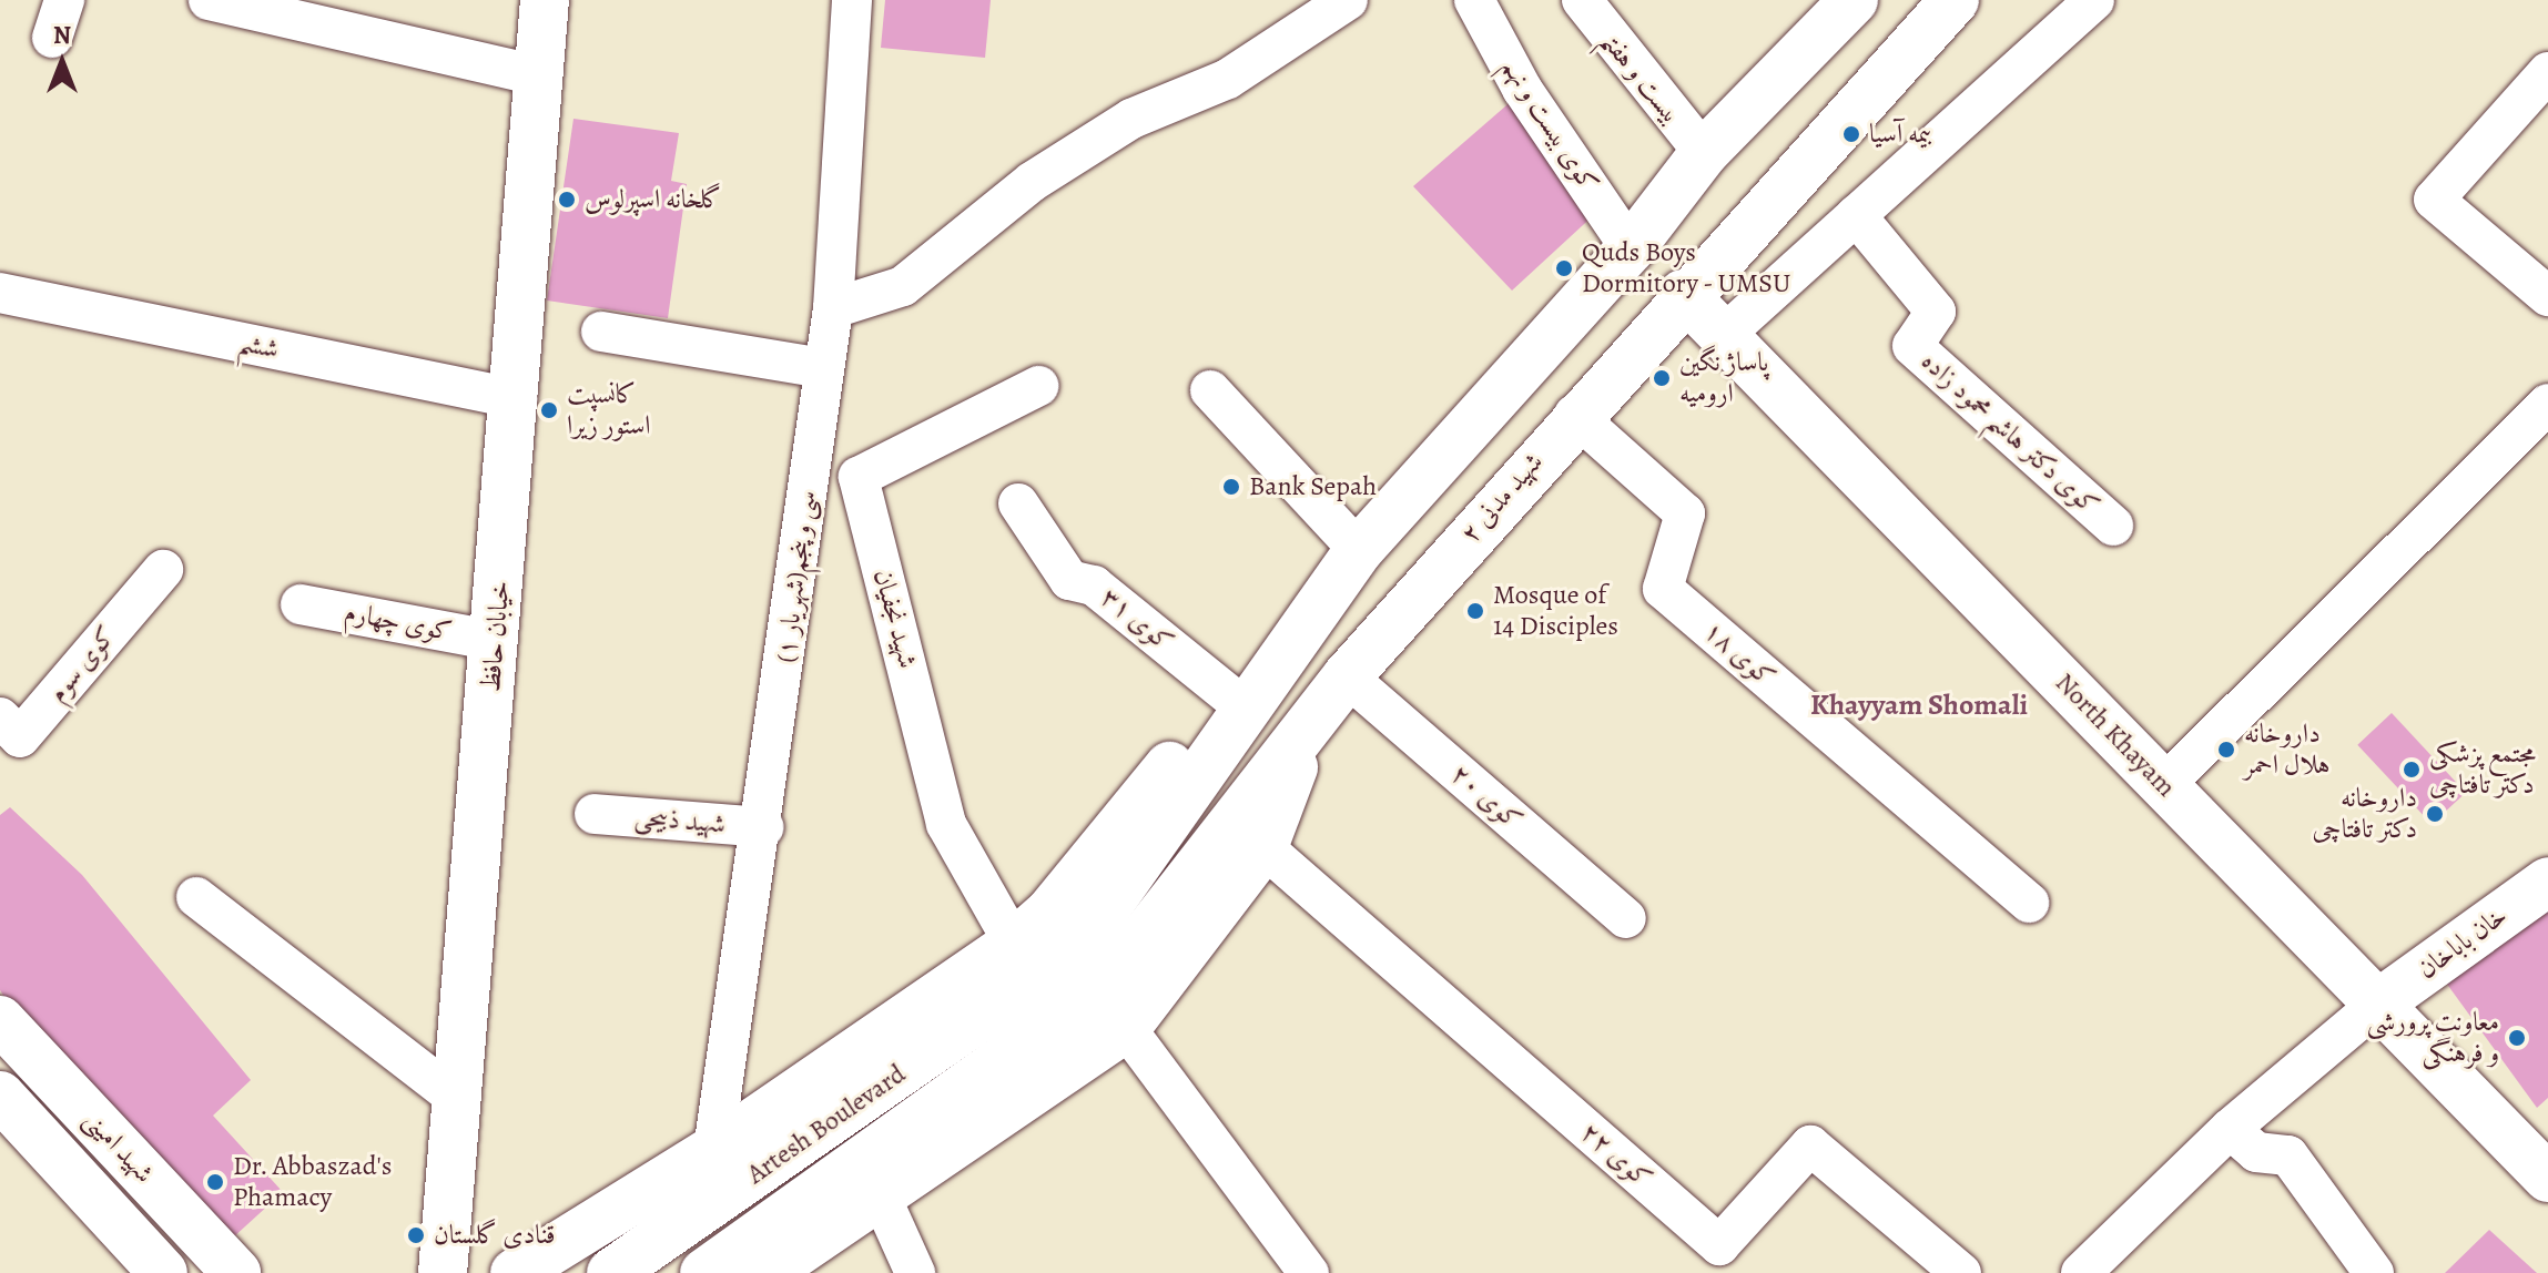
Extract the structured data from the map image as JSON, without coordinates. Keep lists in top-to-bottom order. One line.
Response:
{"streets":{"main road":["شهید مدنی ۲","خیابان حافظ","North Khayam","خان باباخان","Artesh Boulevard","شهید امینی"],"street":["بیست و هفتم","کوی بیست و نهم","ششم","کوی دکتر هاشم محمود زاده","سی و پنجم(شهریار ۱)","شهید نجفیان","کوی ۳۱","کوی چهارم","کوی ۱۸","کوی سوم","کوی ۲۰","شهید ذبیحی","کوی ۲۲"]},"crossings":[["ششم","خیابان حافظ"],["شهید مدنی ۲","کوی ۱۸"],["شهید مدنی ۲","North Khayam"],["شهید مدنی ۲","کوی ۲۰"],["شهید مدنی ۲","Artesh Boulevard"],["سی و پنجم(شهریار ۱)","شهید ذبیحی"],["شهید نجفیان","Artesh Boulevard"],["کوی چهارم","خیابان حافظ"],["North Khayam","خان باباخان"]],"districts":["Khayyam Shomali"],"places":["بیمه آسیا","گلخانه اسپرلوس","Quds Boys Dormitory - UMSU","پاساژ نگین ارومیه","کانسپت استور زیرا","Bank Sepah","Mosque of 14 Disciples","داروخانه هلال احمر","مجتمع پزشکی دکتر تافتاچی","داروخانه دکتر تافتاچی","معاونت پرورشی و فرهنگی","Dr. Abbaszad's Phamacy","قنادی گلستان"],"north":"top"}
